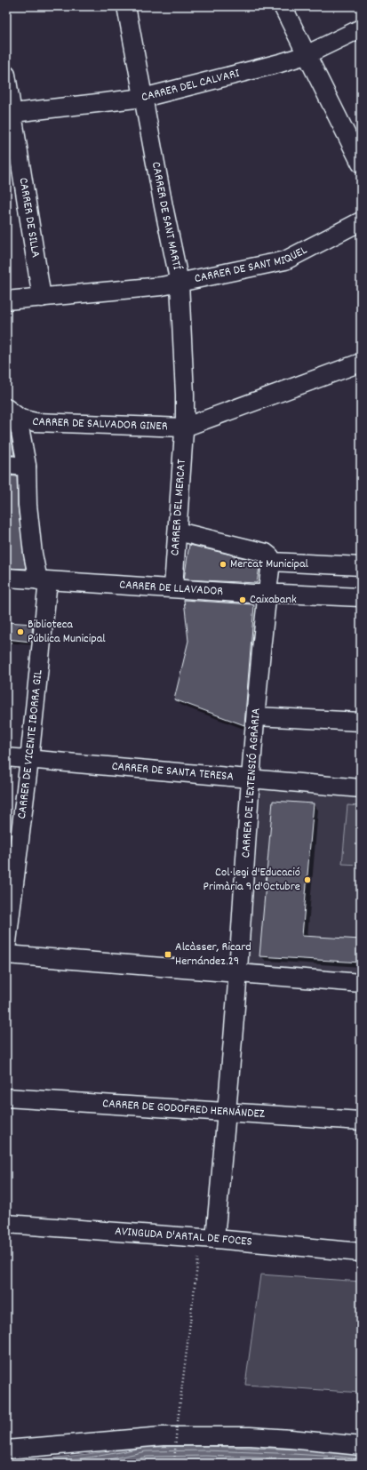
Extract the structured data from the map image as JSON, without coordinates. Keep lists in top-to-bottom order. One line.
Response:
{"streets":{"street":["CARRER DEL CALVARI","CARRER DE SANT MARTÍ","CARRER DE SILLA","CARRER DE SANT MIQUEL","CARRER DE SALVADOR GINER","CARRER DEL MERCAT","CARRER DE LLAVADOR","CARRER DE VICENTE IBORRA GIL","CARRER DE SANTA TERESA","CARRER DE L'EXTENSIÓ AGRÀRIA","CARRER DE GODOFRED HERNÁNDEZ","AVINGUDA D'ARTAL DE FOCES"]},"crossings":[["CARRER DEL CALVARI","CARRER DE SANT MARTÍ"],["CARRER DEL CALVARI","CARRER DE SILLA"],["CARRER DE SANT MARTÍ","CARRER DE SANT MIQUEL"],["CARRER DE SANT MARTÍ","CARRER DE SALVADOR GINER"],["CARRER DE SANT MARTÍ","CARRER DEL MERCAT"],["CARRER DE SILLA","CARRER DE SANT MIQUEL"],["CARRER DE SALVADOR GINER","CARRER DEL MERCAT"],["CARRER DE SALVADOR GINER","CARRER DE VICENTE IBORRA GIL"],["CARRER DEL MERCAT","CARRER DE LLAVADOR"],["CARRER DE LLAVADOR","CARRER DE VICENTE IBORRA GIL"],["CARRER DE LLAVADOR","CARRER DE L'EXTENSIÓ AGRÀRIA"],["CARRER DE VICENTE IBORRA GIL","CARRER DE SANTA TERESA"],["CARRER DE SANTA TERESA","CARRER DE L'EXTENSIÓ AGRÀRIA"],["CARRER DE L'EXTENSIÓ AGRÀRIA","CARRER DE GODOFRED HERNÁNDEZ"],["CARRER DE L'EXTENSIÓ AGRÀRIA","AVINGUDA D'ARTAL DE FOCES"]],"places":{"other":["Mercat Municipal","Caixabank","Biblioteca Pública Municipal","Col·legi d'Educació Primària 9 d'Octubre"],"transit":["Alcàsser, Ricard Hernández 29"]}}
